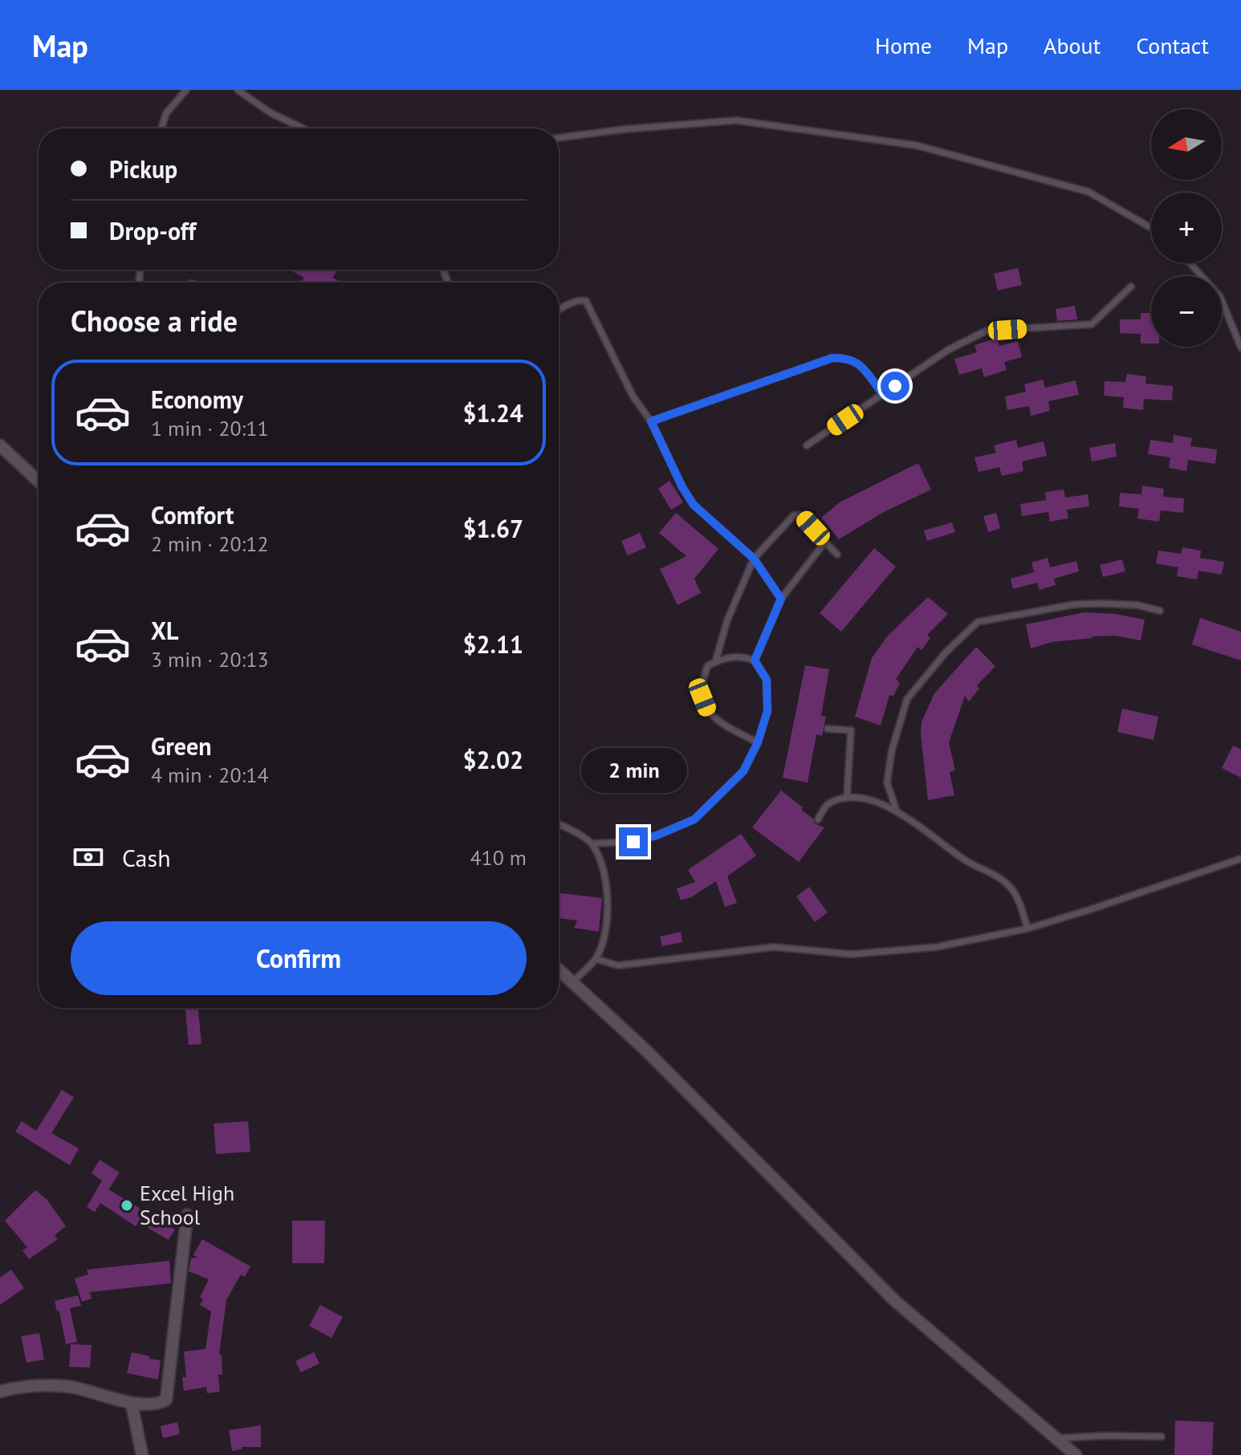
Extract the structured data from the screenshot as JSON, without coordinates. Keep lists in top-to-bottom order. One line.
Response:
{"places":["Excel High School"],"north":"left","page":{"header":"Map","nav":["Home","Map","About","Contact"],"map_buttons":["+","−"],"banner":["Pickup","Drop-off"],"heading":"Choose a ride","list":[{"name":"Economy","note":"1 min · 20:11","value":"$1.24"},{"name":"Comfort","note":"2 min · 20:12","value":"$1.67"},{"name":"XL","note":"3 min · 20:13","value":"$2.11"},{"name":"Green","note":"4 min · 20:14","value":"$2.02"}],"bubble":"2 min","pay":["Cash","410 m"],"buttons":"Confirm"}}
